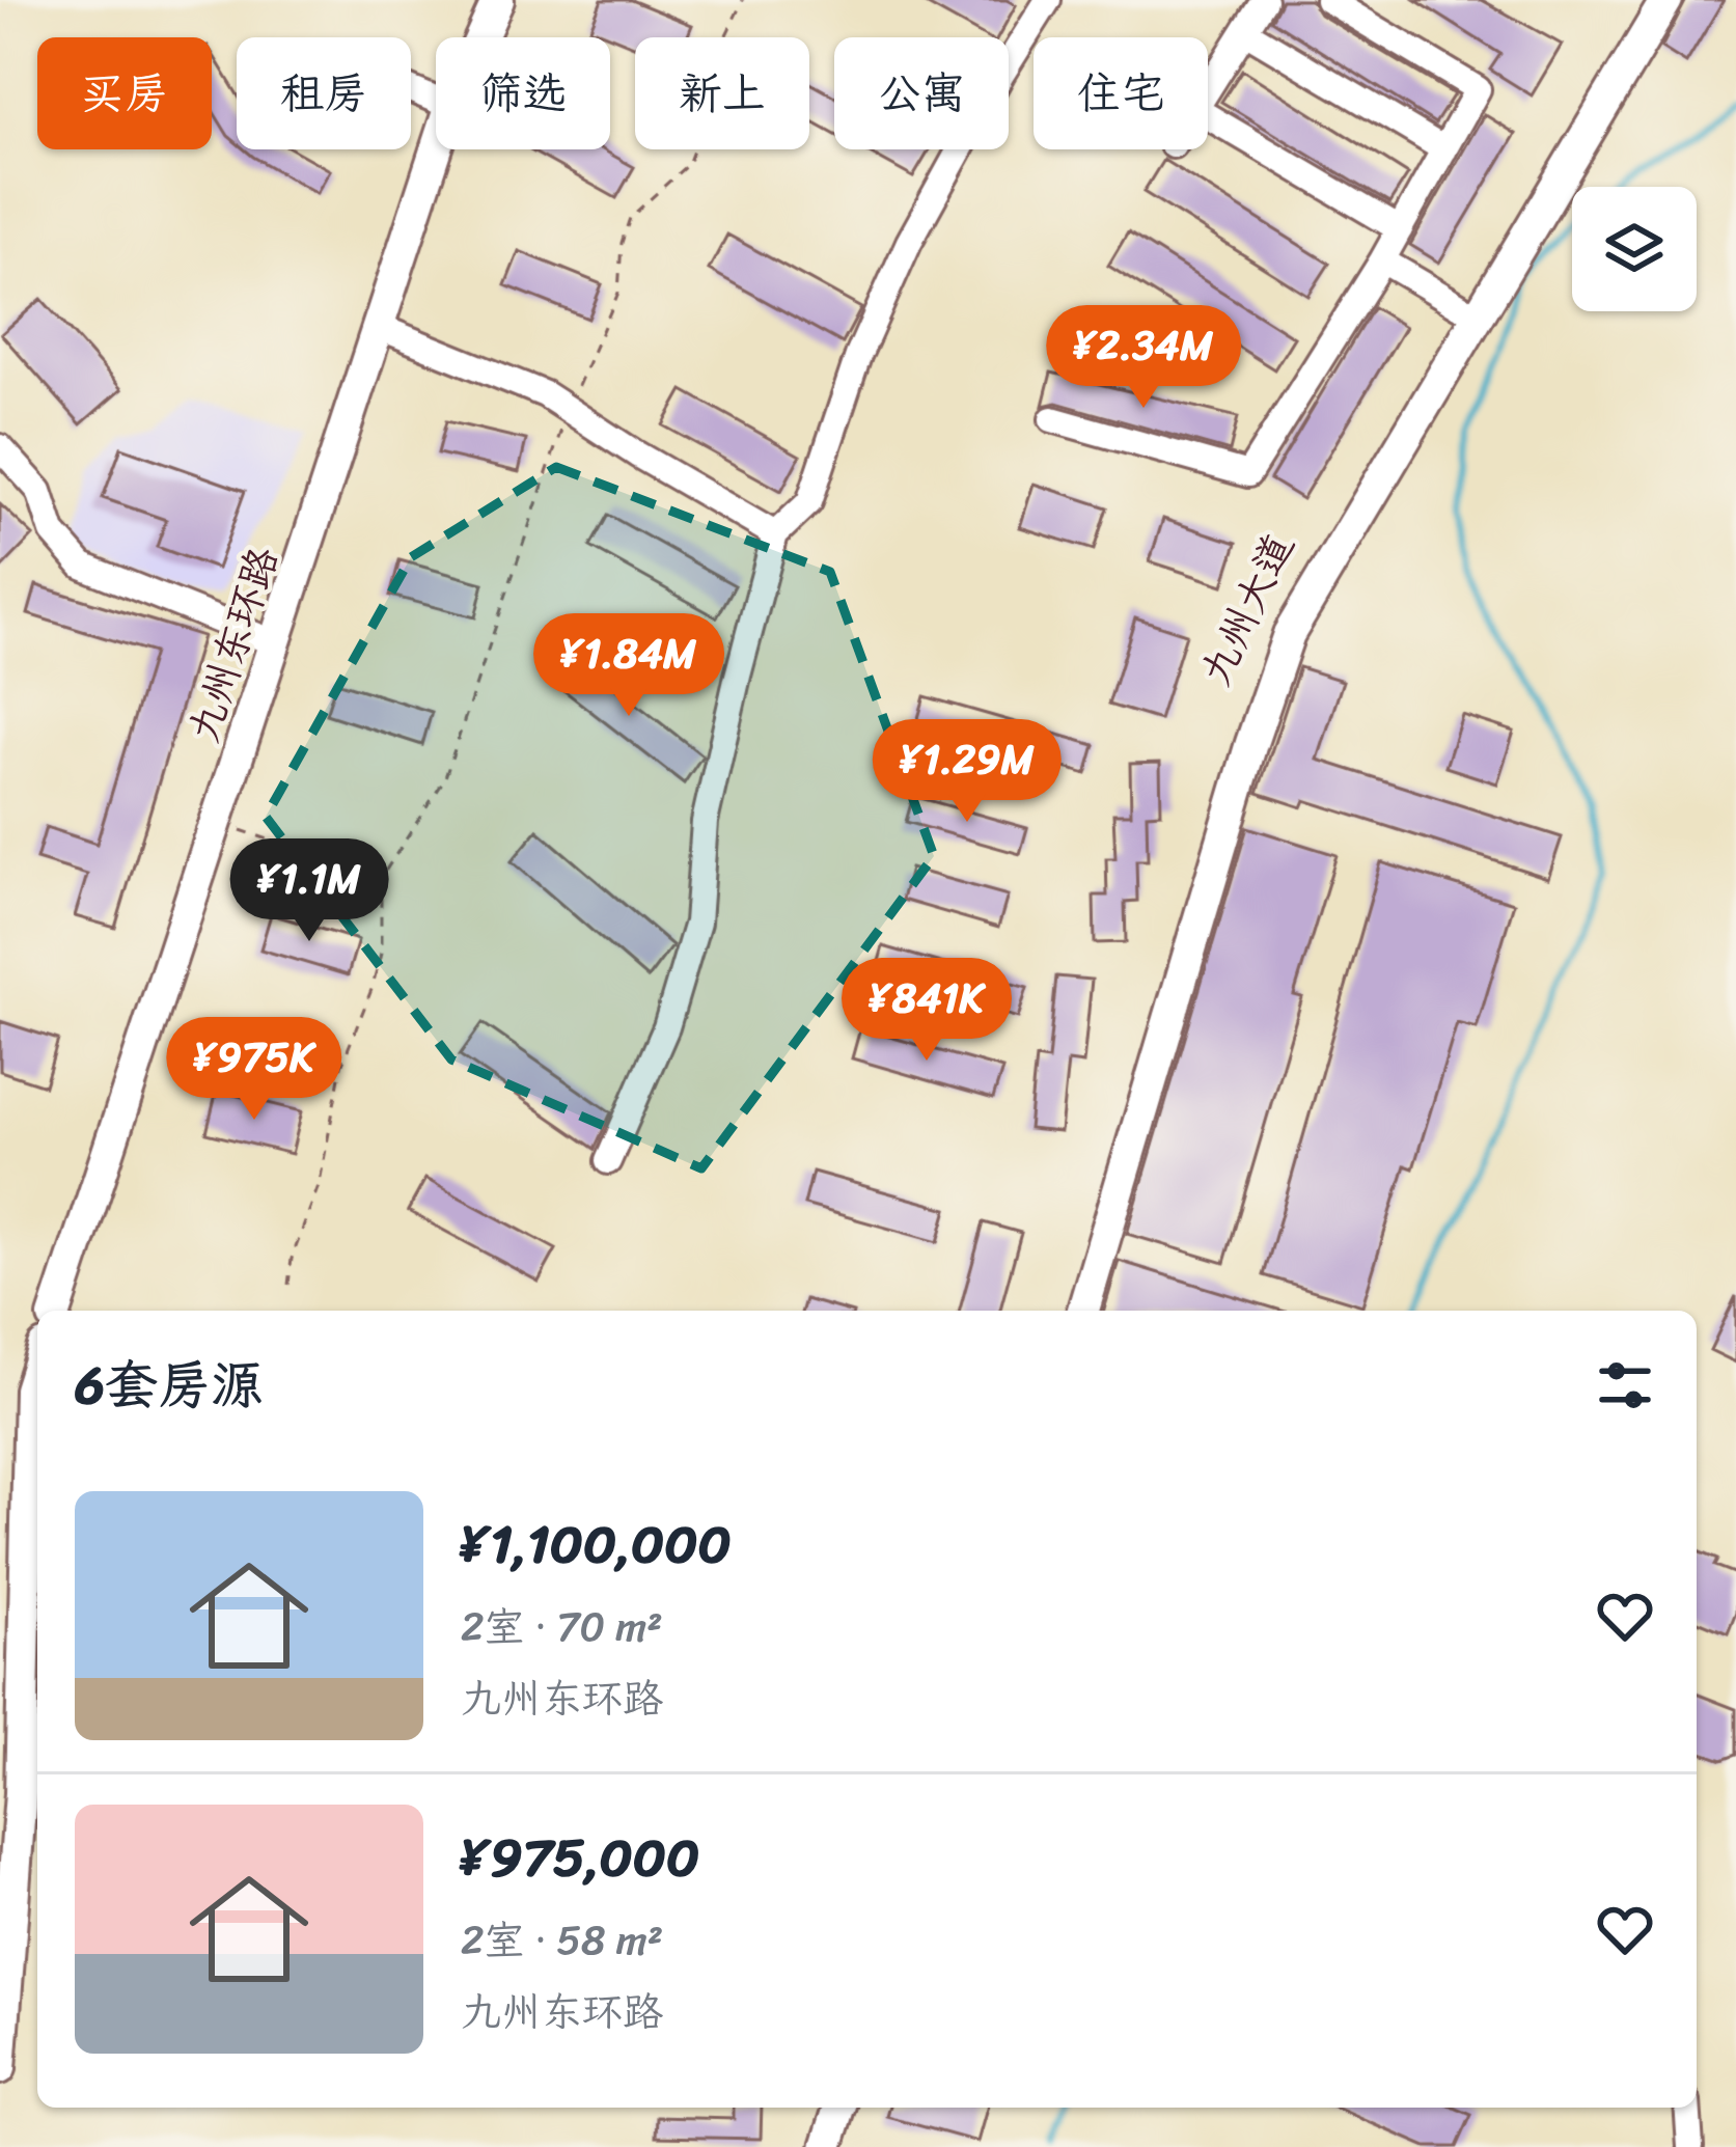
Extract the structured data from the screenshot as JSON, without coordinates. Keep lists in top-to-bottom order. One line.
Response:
{"streets":{"main road":["九州大道","九州东环路"]},"page":{"chip":["买房","租房","筛选","新上","公寓","住宅"],"price":["¥2.34M","¥1.84M","¥1.29M","¥1.1M","¥841K","¥975K"],"heading":"6套房源","list":[{"name":"¥1,100,000","note":"2室 · 70 m² · 九州东环路"},{"name":"¥975,000","note":"2室 · 58 m² · 九州东环路"}]}}
